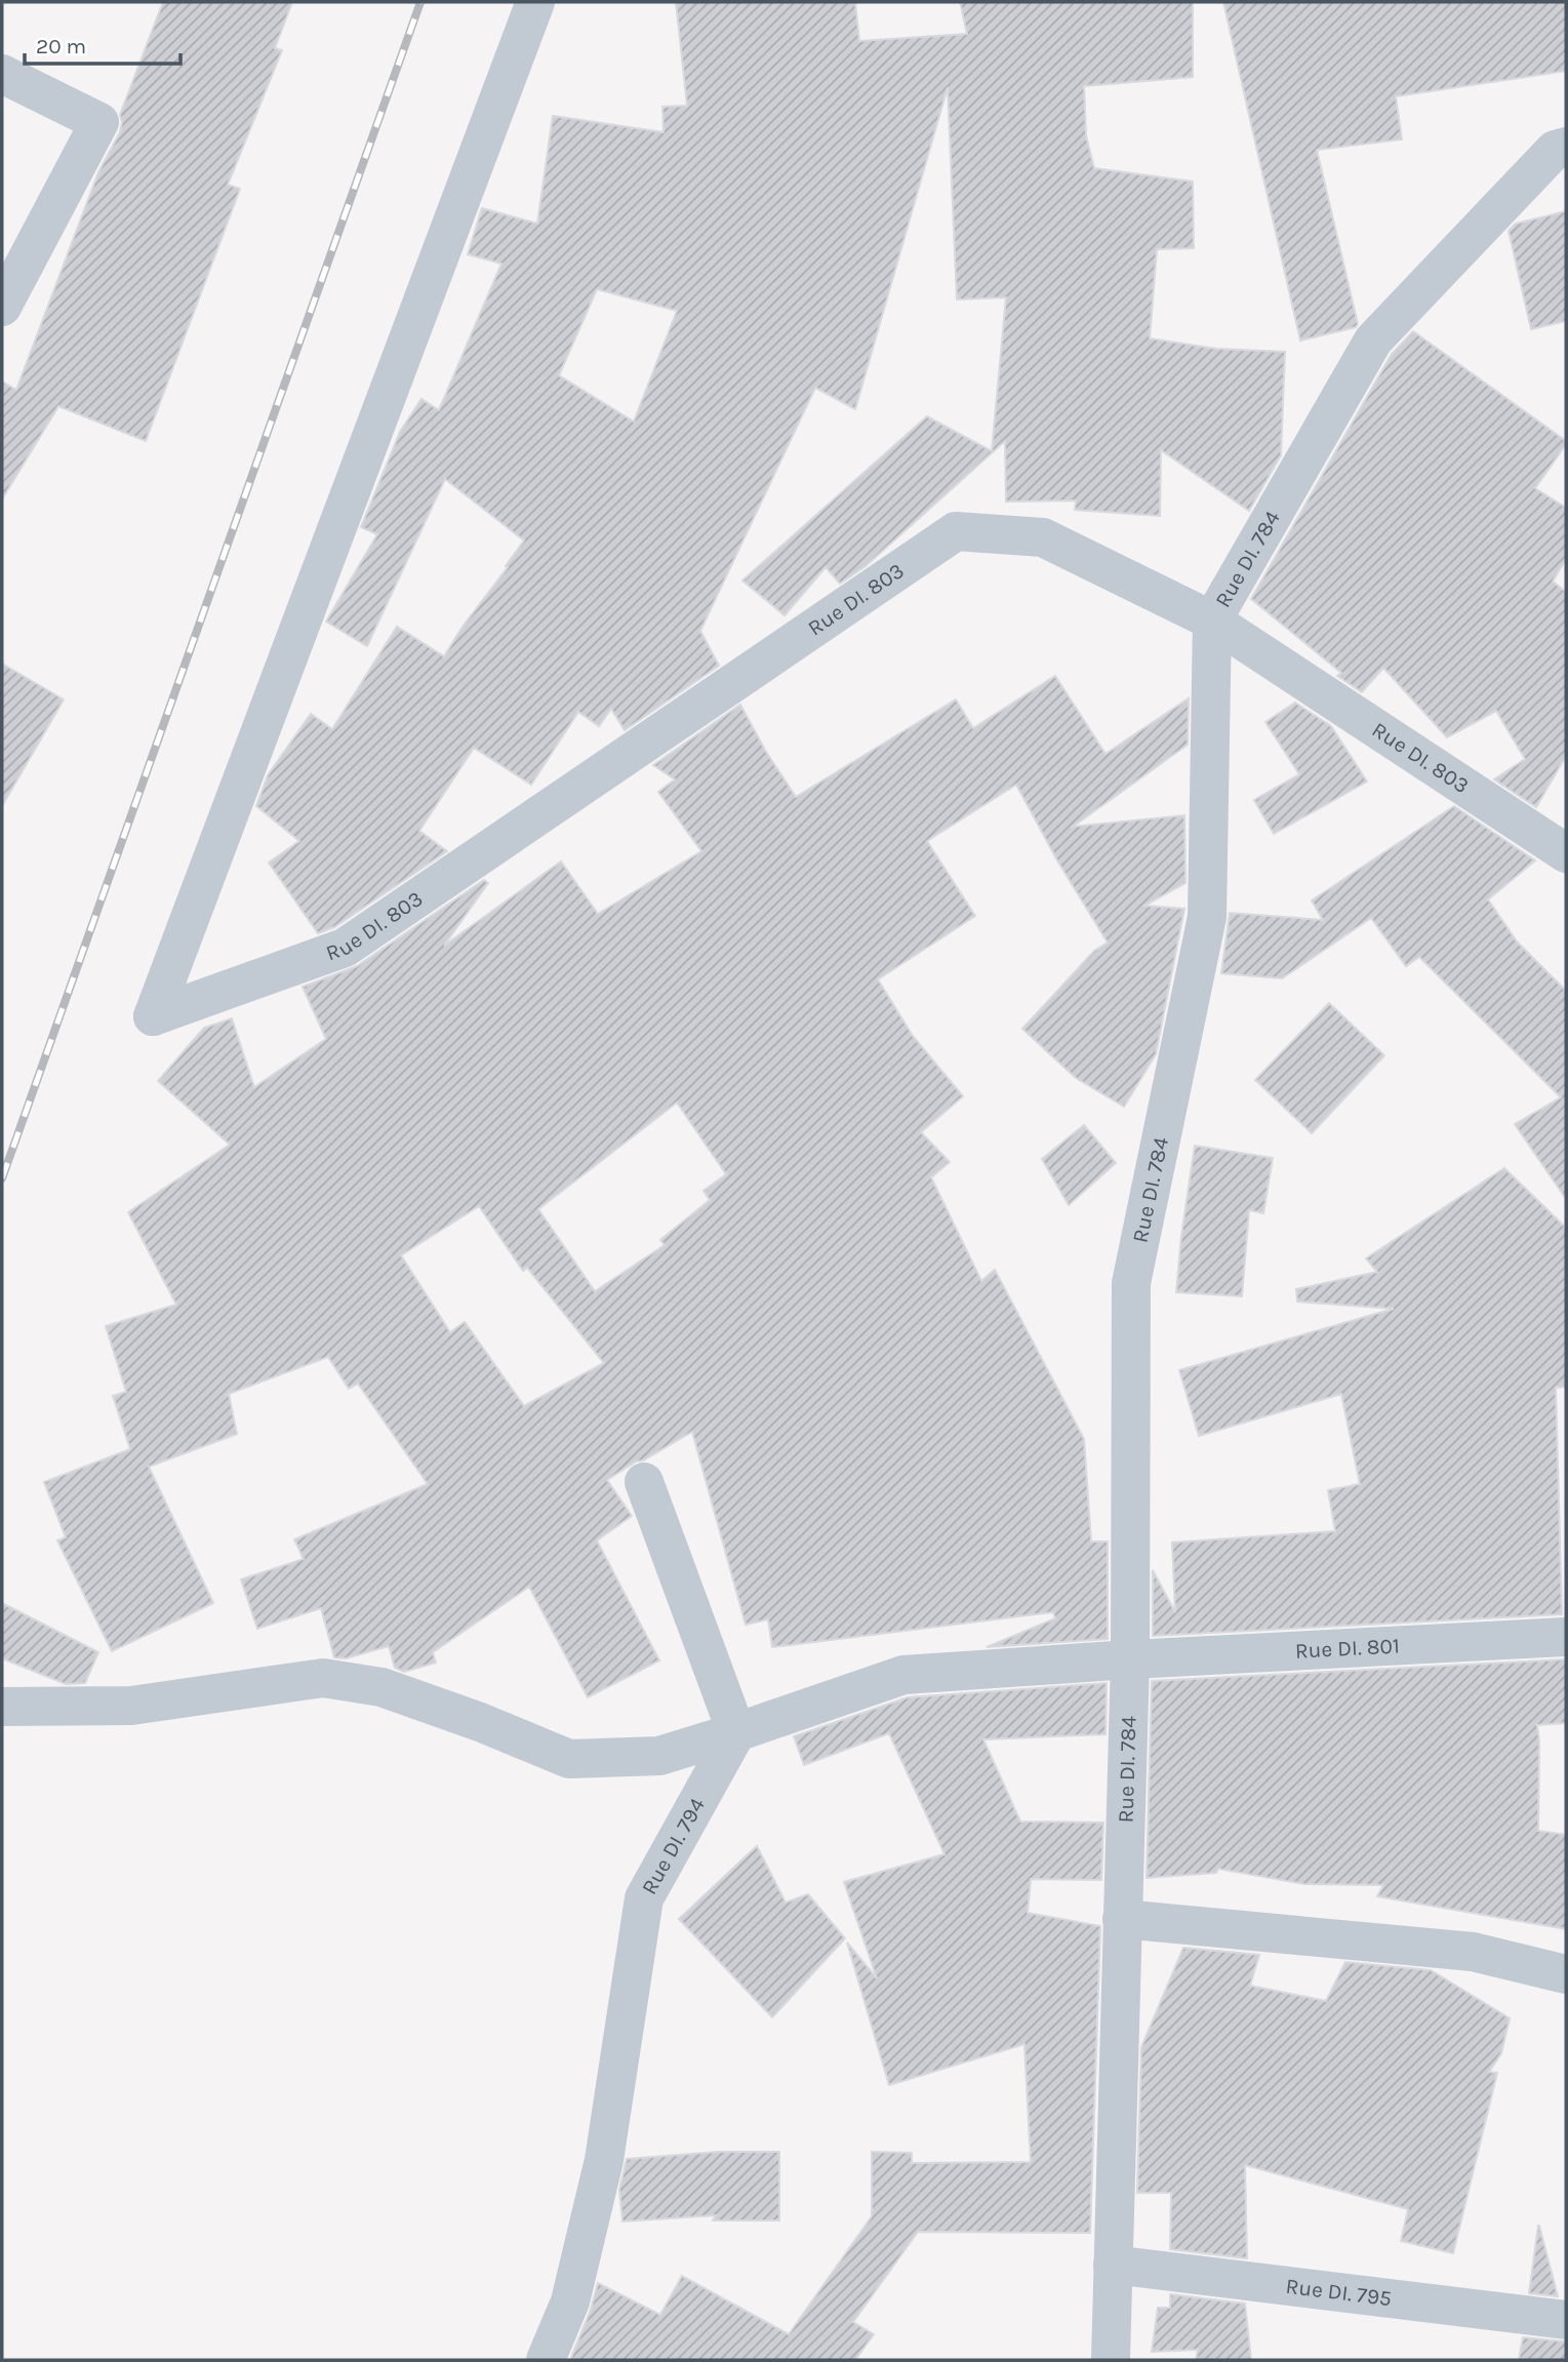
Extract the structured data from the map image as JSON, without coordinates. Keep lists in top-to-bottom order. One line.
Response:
{"streets":{"street":["Rue DI. 784","Rue DI. 803","Rue DI. 801","Rue DI. 794","Rue DI. 795"]},"crossings":[["Rue DI. 784","Rue DI. 803"],["Rue DI. 784","Rue DI. 801"],["Rue DI. 784","Rue DI. 795"]],"scale_bar":"20 m"}
